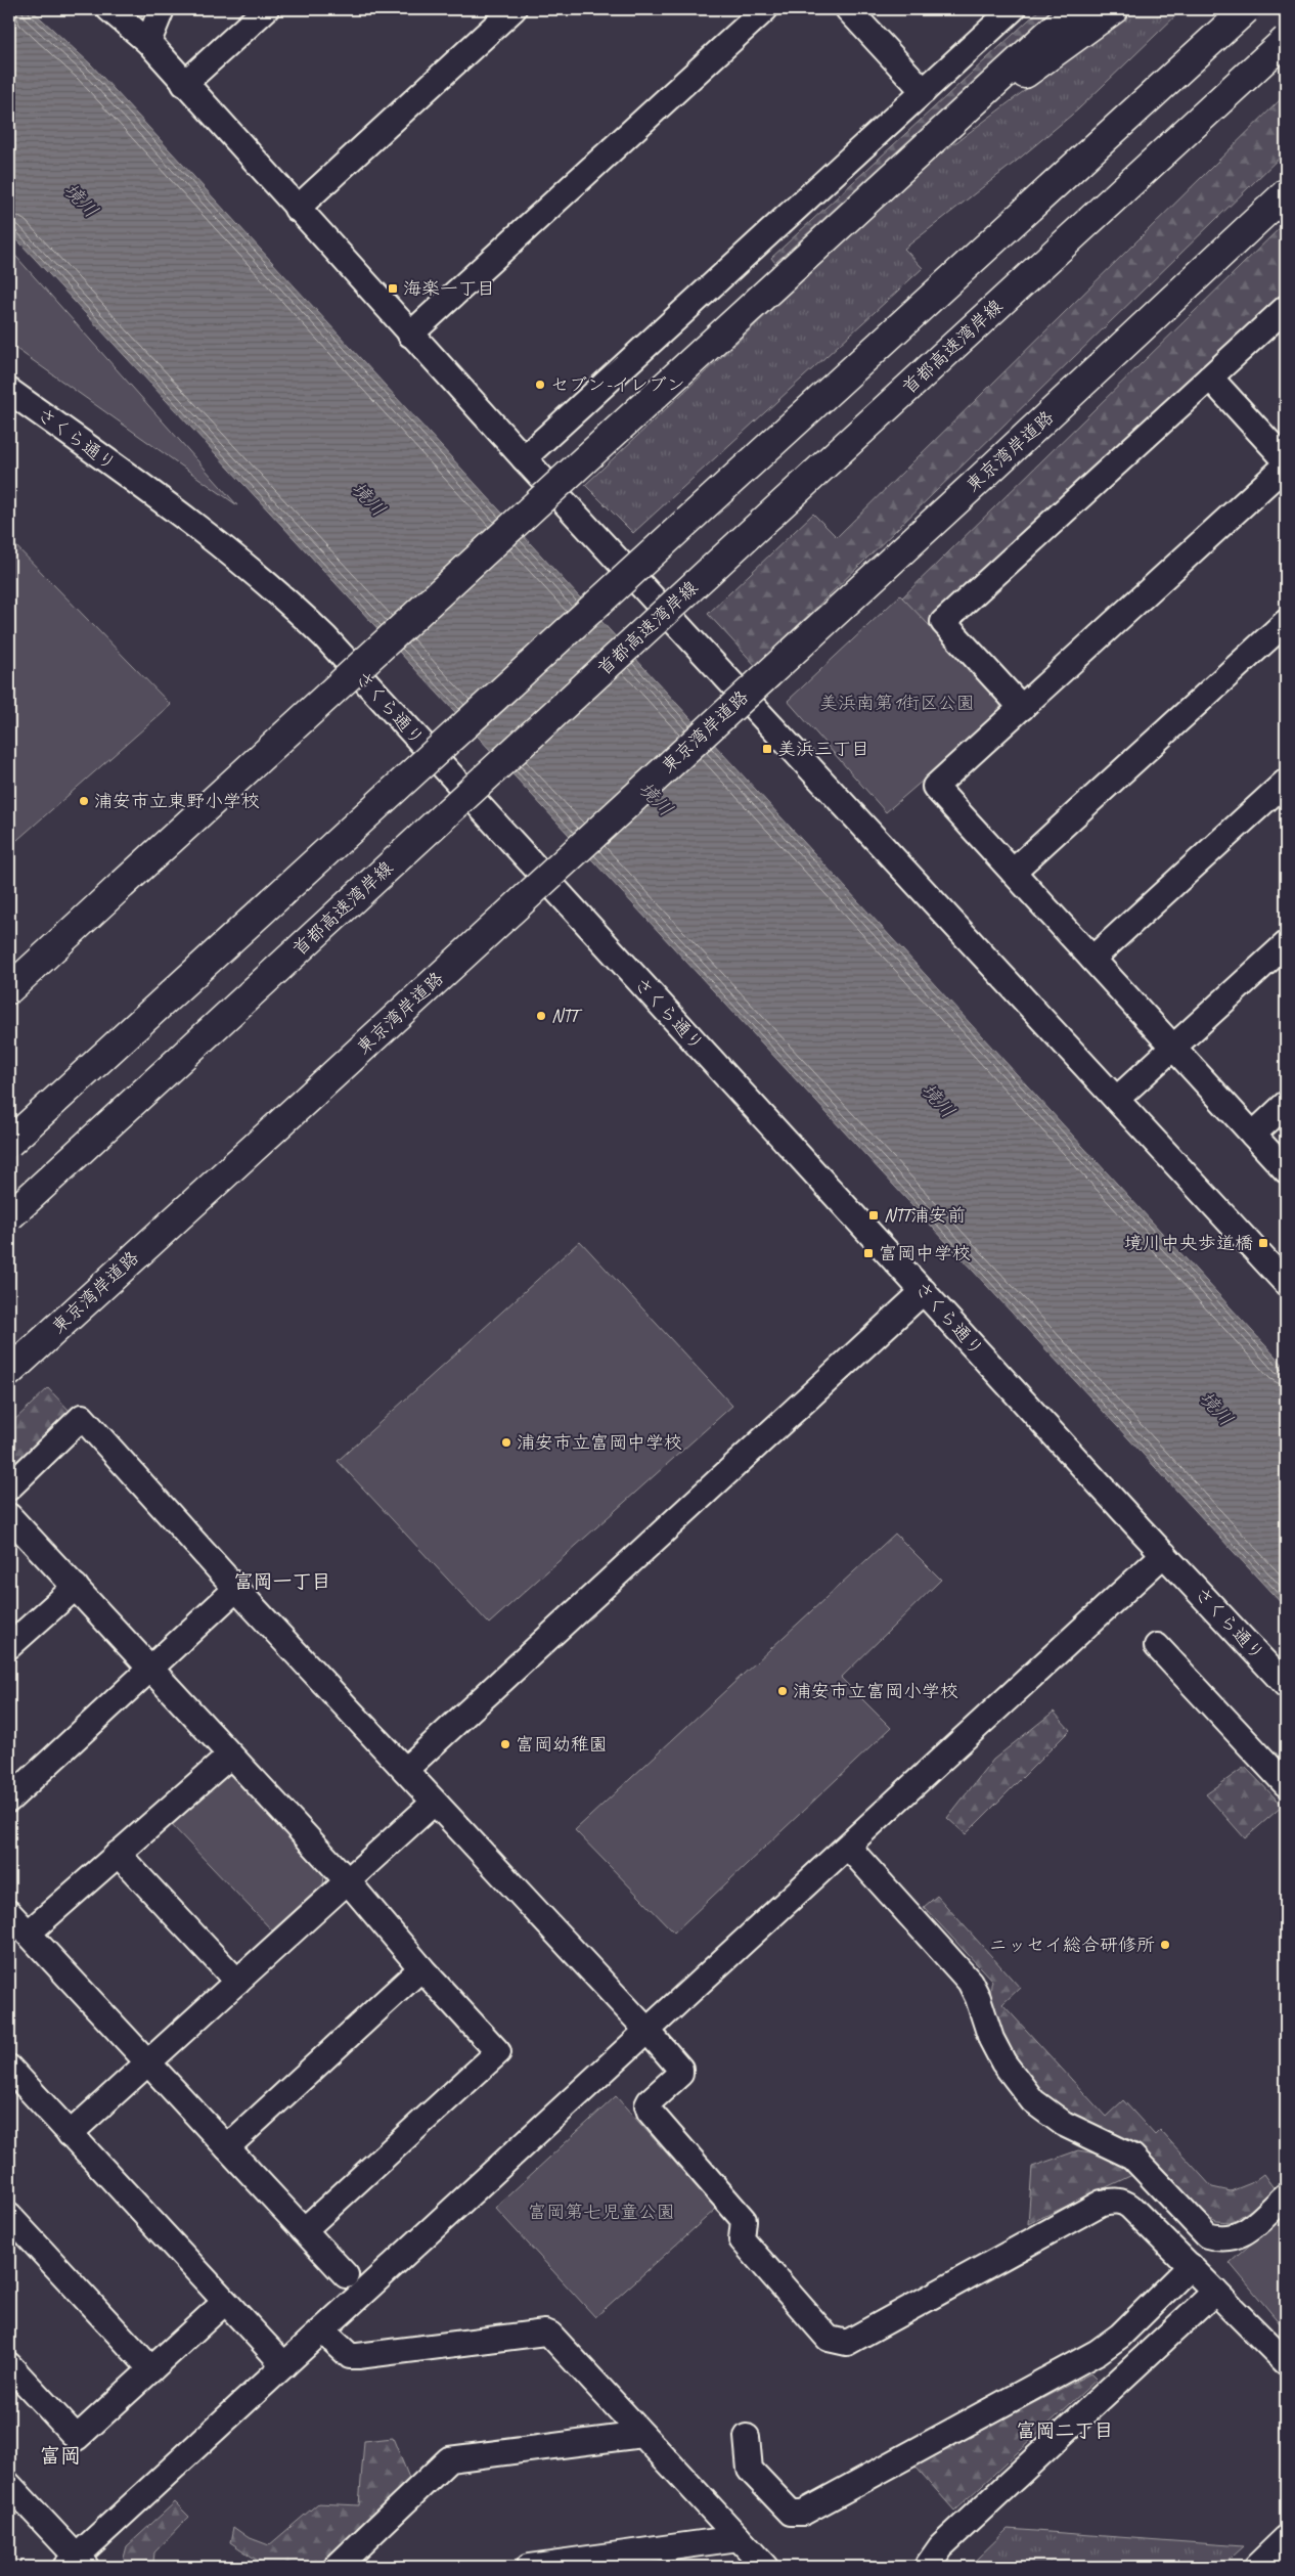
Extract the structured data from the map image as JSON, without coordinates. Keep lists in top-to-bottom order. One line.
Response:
{"streets":{"highway":["首都高速湾岸線","東京湾岸道路"],"street":["さくら通り"]},"districts":["富岡一丁目","富岡二丁目","富岡"],"water":["境川"],"parks":["美浜南第1街区公園","富岡第七児童公園"],"places":{"transit":["海楽一丁目","美浜三丁目","NTT浦安前","境川中央歩道橋","富岡中学校"],"other":["セブン-イレブン","浦安市立東野小学校","NTT","浦安市立富岡中学校","浦安市立富岡小学校","富岡幼稚園","ニッセイ総合研修所"]}}
